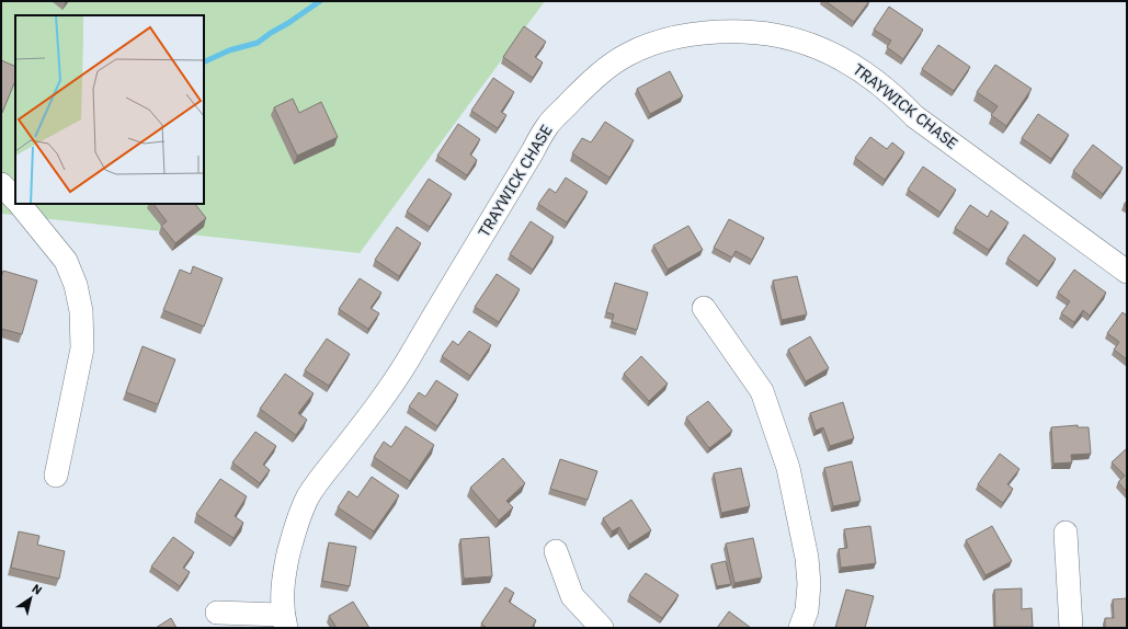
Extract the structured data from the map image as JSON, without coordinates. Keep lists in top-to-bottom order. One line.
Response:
{"streets":{"street":["TRAYWICK CHASE"]},"north":"top right"}
